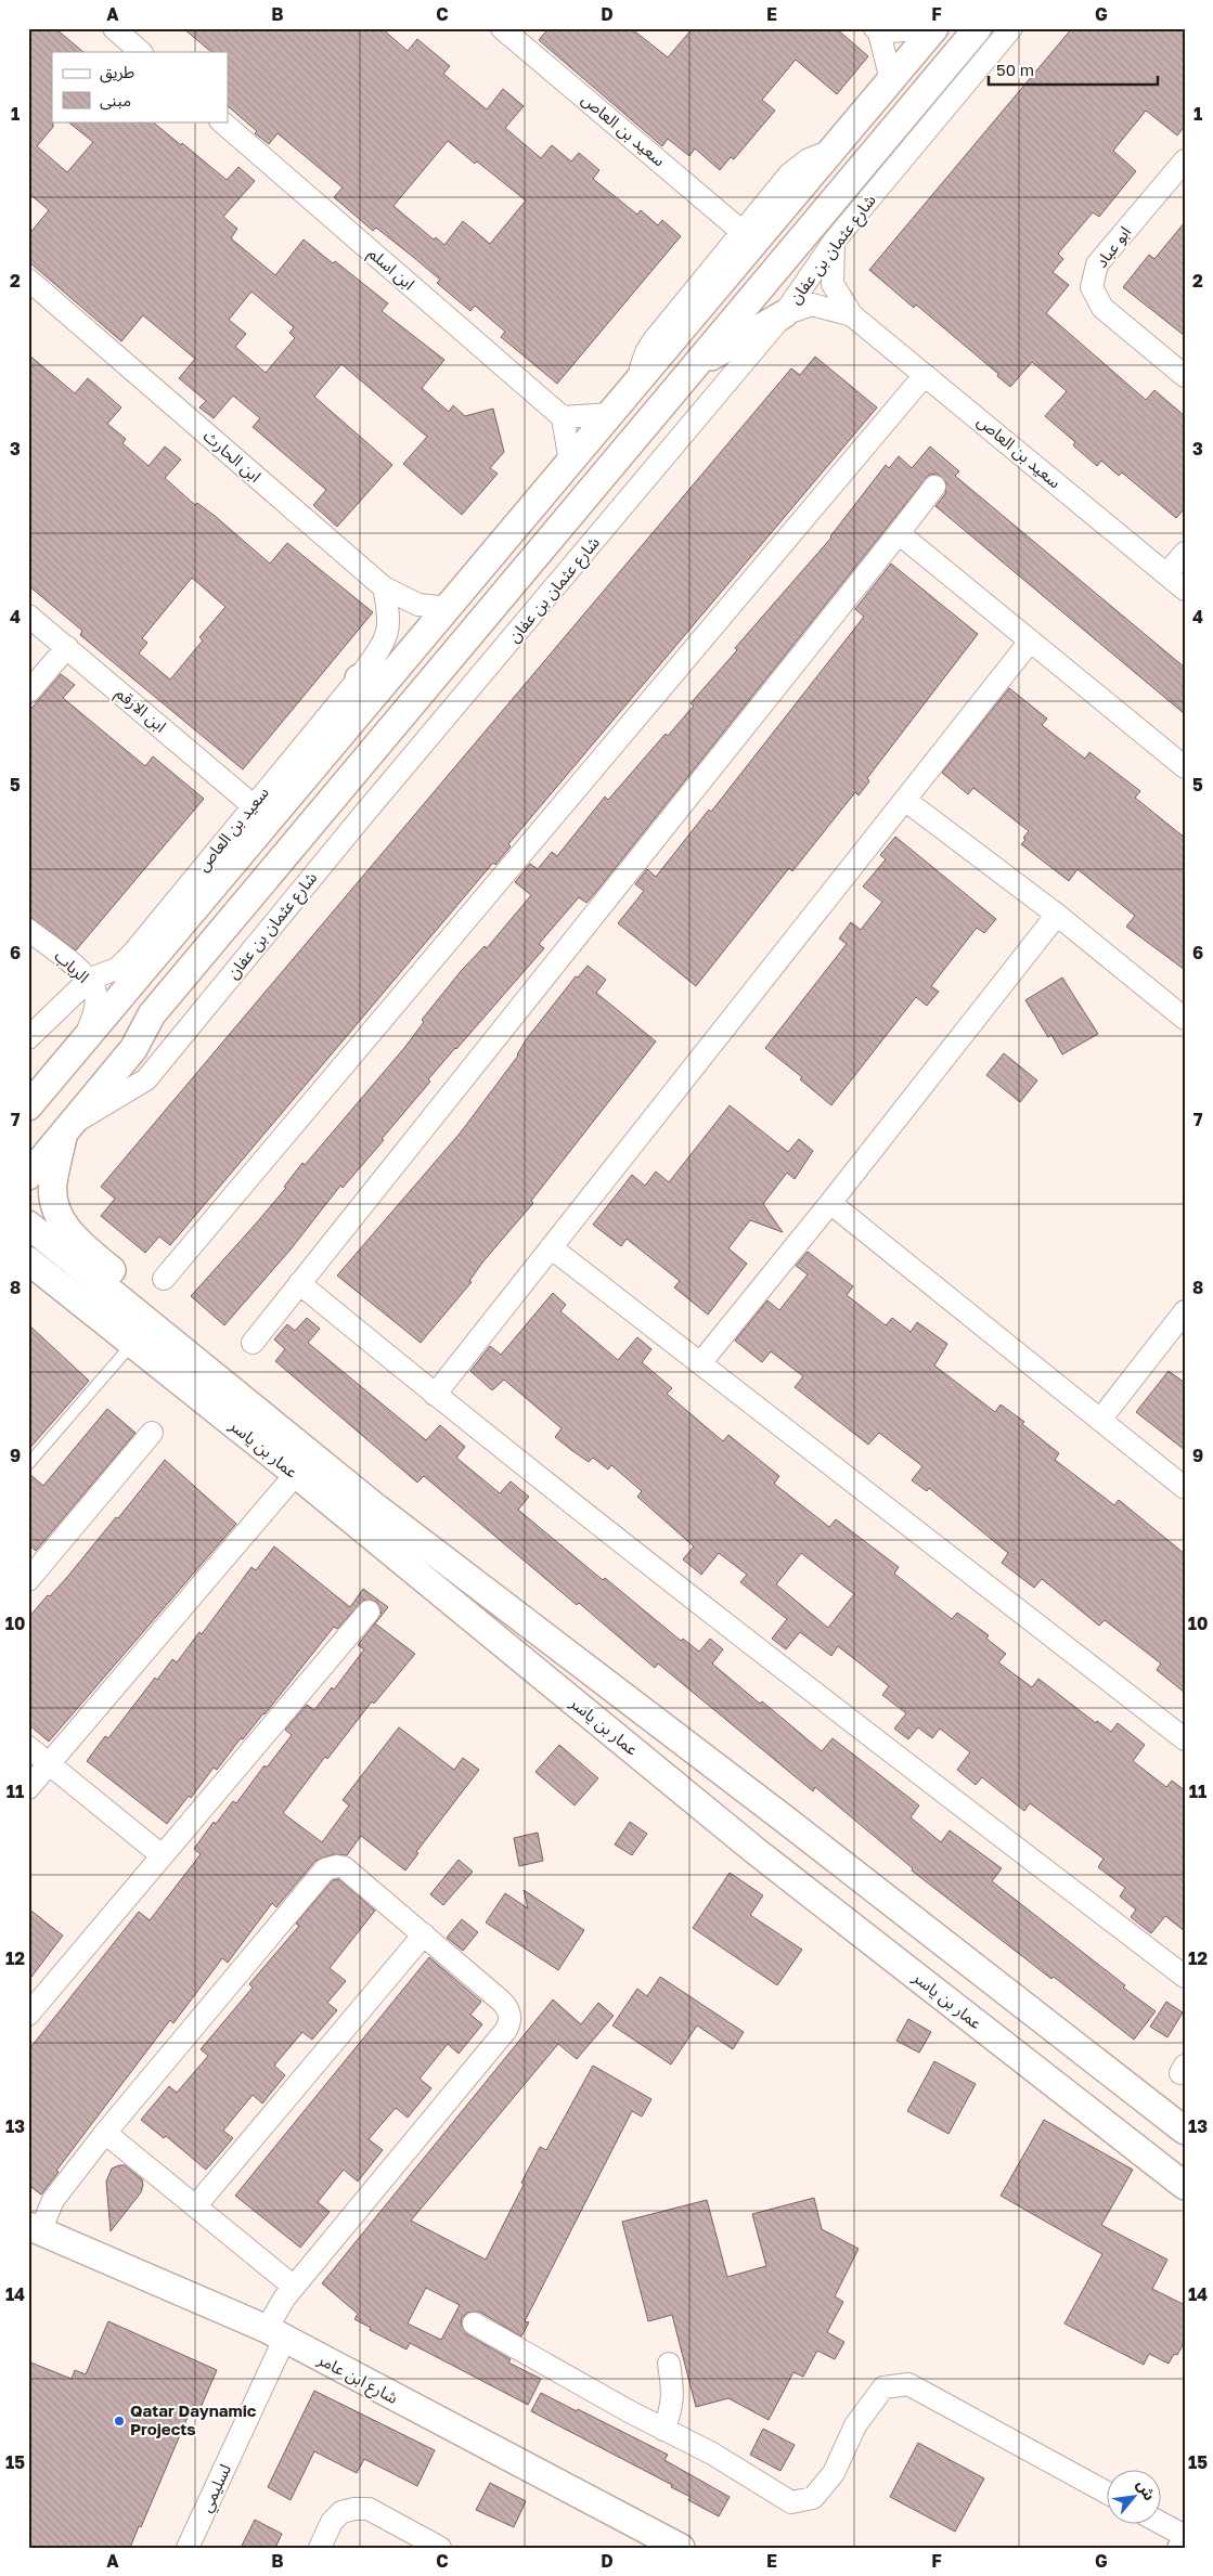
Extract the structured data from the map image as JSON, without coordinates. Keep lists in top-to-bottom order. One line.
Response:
{"streets":{"street":["سعيد بن العاص","ابو عباد","شارع عثمان بن عفان","ابن اسلم","ابن الحارث","ابن الارقم","الرباب","عمار بن ياسر","شارع ابن عامر","لسليمي"]},"crossings":[["سعيد بن العاص","شارع عثمان بن عفان"],["سعيد بن العاص","ابن الحارث"],["سعيد بن العاص","ابن الارقم"],["سعيد بن العاص","الرباب"],["شارع ابن عامر","لسليمي"]],"places":["Qatar Daynamic Projects"],"legend":["طريق","مبنى"],"scale_bar":"50 m","north":"top right","grid":{"columns":["A","B","C","D","E","F","G"],"rows":["1","2","3","4","5","6","7","8","9","10","11","12","13","14","15"]}}
